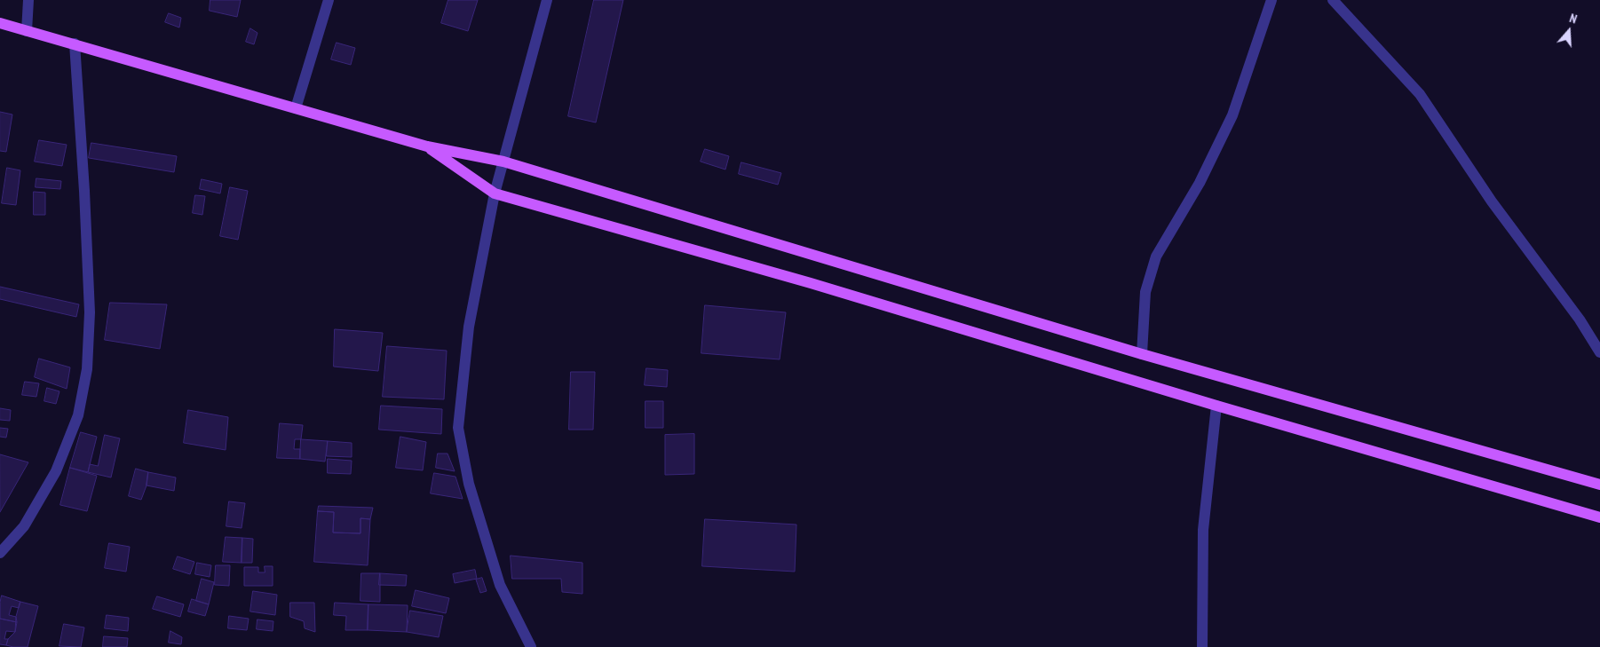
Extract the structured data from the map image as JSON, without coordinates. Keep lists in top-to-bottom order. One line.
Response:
{"north":"top"}
